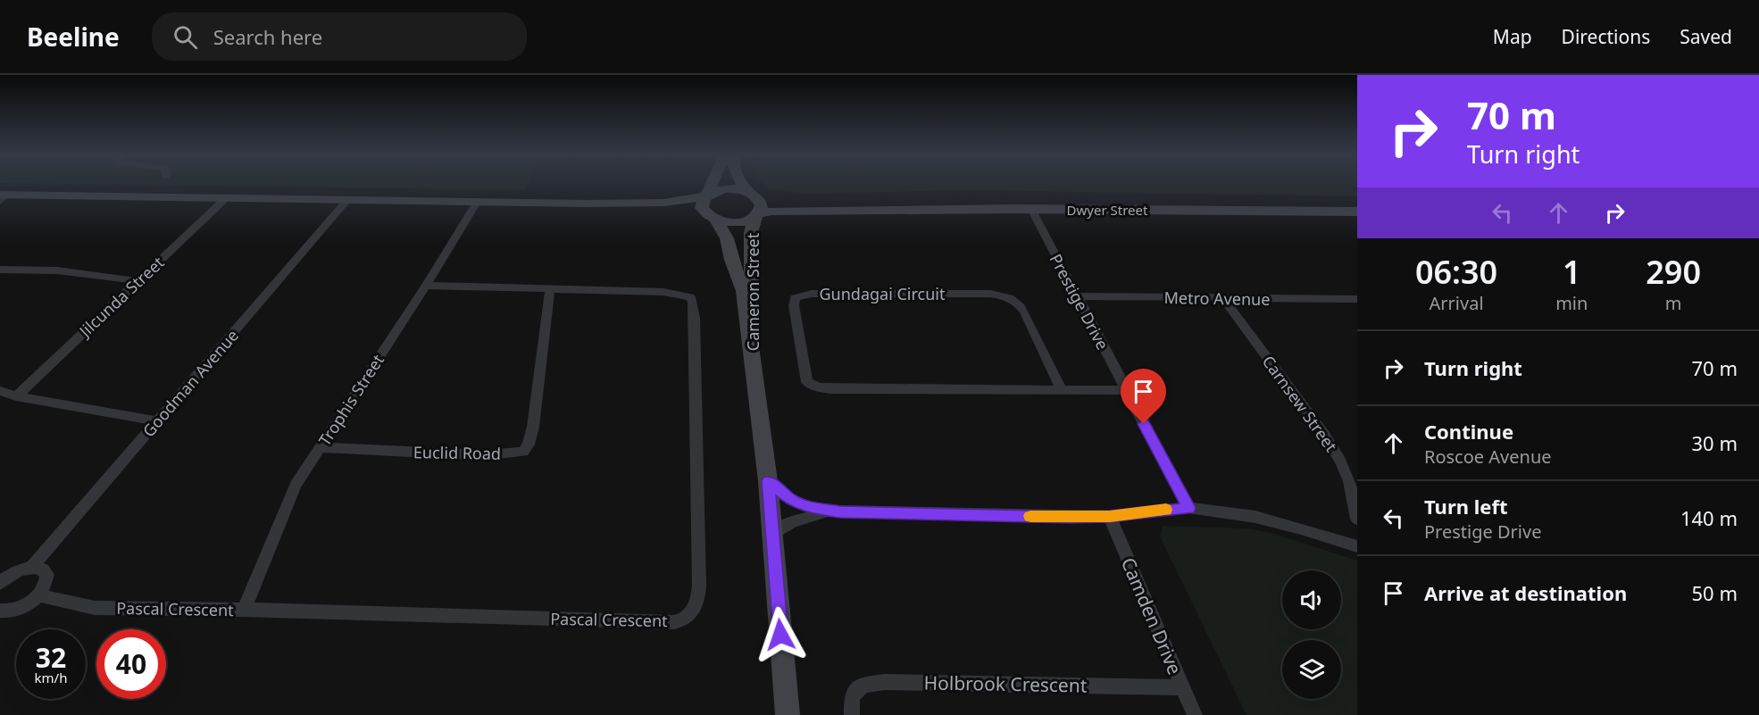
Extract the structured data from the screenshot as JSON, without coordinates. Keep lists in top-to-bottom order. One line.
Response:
{"streets":{"street":["Dwyer Street","Cameron Street","Gundagai Circuit","Jilcunda Street","Metro Avenue","Prestige Drive","Goodman Avenue","Trophis Street","Carnsew Street","Euclid Road","Pascal Crescent","Camden Drive","Holbrook Crescent"]},"crossings":[["Dwyer Street","Cameron Street"],["Dwyer Street","Prestige Drive"],["Gundagai Circuit","Prestige Drive"],["Metro Avenue","Prestige Drive"],["Metro Avenue","Carnsew Street"],["Trophis Street","Euclid Road"],["Trophis Street","Pascal Crescent"],["Euclid Road","Pascal Crescent"],["Camden Drive","Holbrook Crescent"]],"page":{"header":"Beeline","search":"Search here","nav":["Map","Directions","Saved"],"turn":["70 m","Turn right"],"eta":["06:30","Arrival","1","min","290","m"],"list":[{"name":"Turn right","value":"70 m"},{"name":"Continue","note":"Roscoe Avenue","value":"30 m"},{"name":"Turn left","note":"Prestige Drive","value":"140 m"},{"name":"Arrive at destination","value":"50 m"}],"speed":"32 km/h","limit":"40"}}
